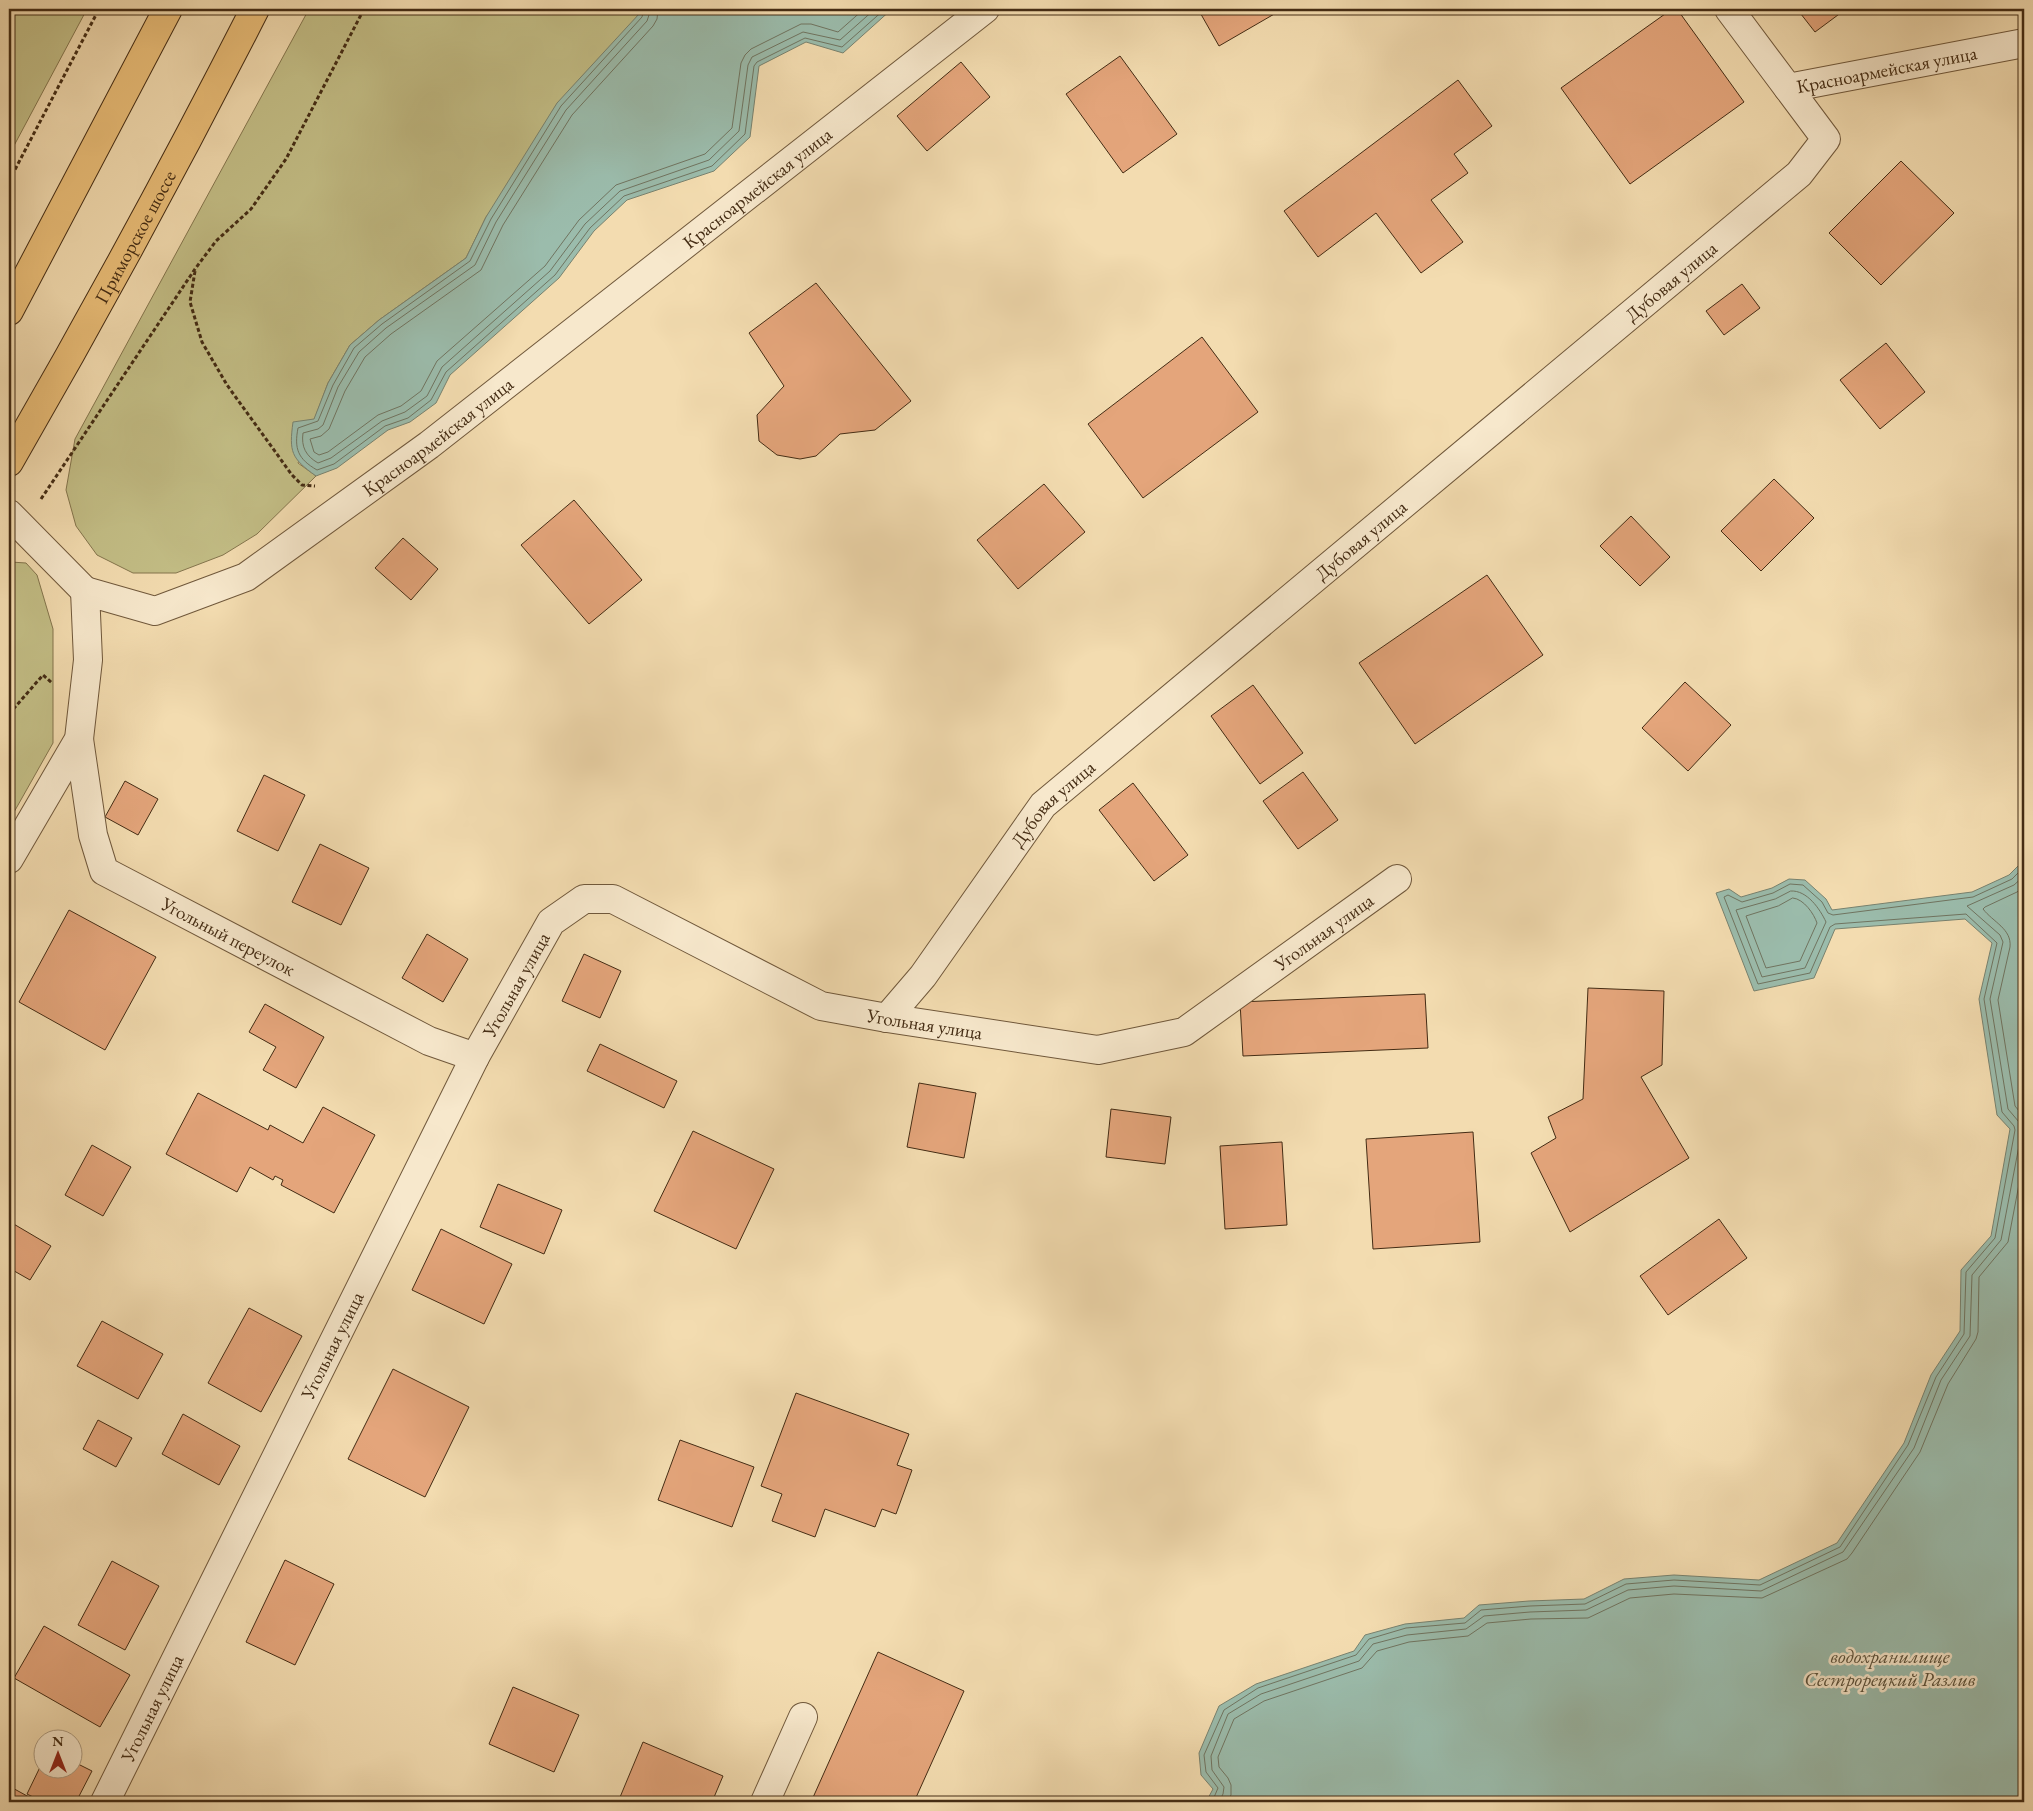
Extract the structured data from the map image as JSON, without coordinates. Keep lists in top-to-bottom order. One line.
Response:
{"streets":{"highway":["Приморское шоссе"],"street":["Красноармейская улица","Дубовая улица","Угольная улица","Угольный переулок"]},"crossings":[["Красноармейская улица","Дубовая улица"],["Дубовая улица","Угольная улица"],["Угольная улица","Угольный переулок"]],"water":["водохранилище Сестрорецкий Разлив"],"north":"top"}
